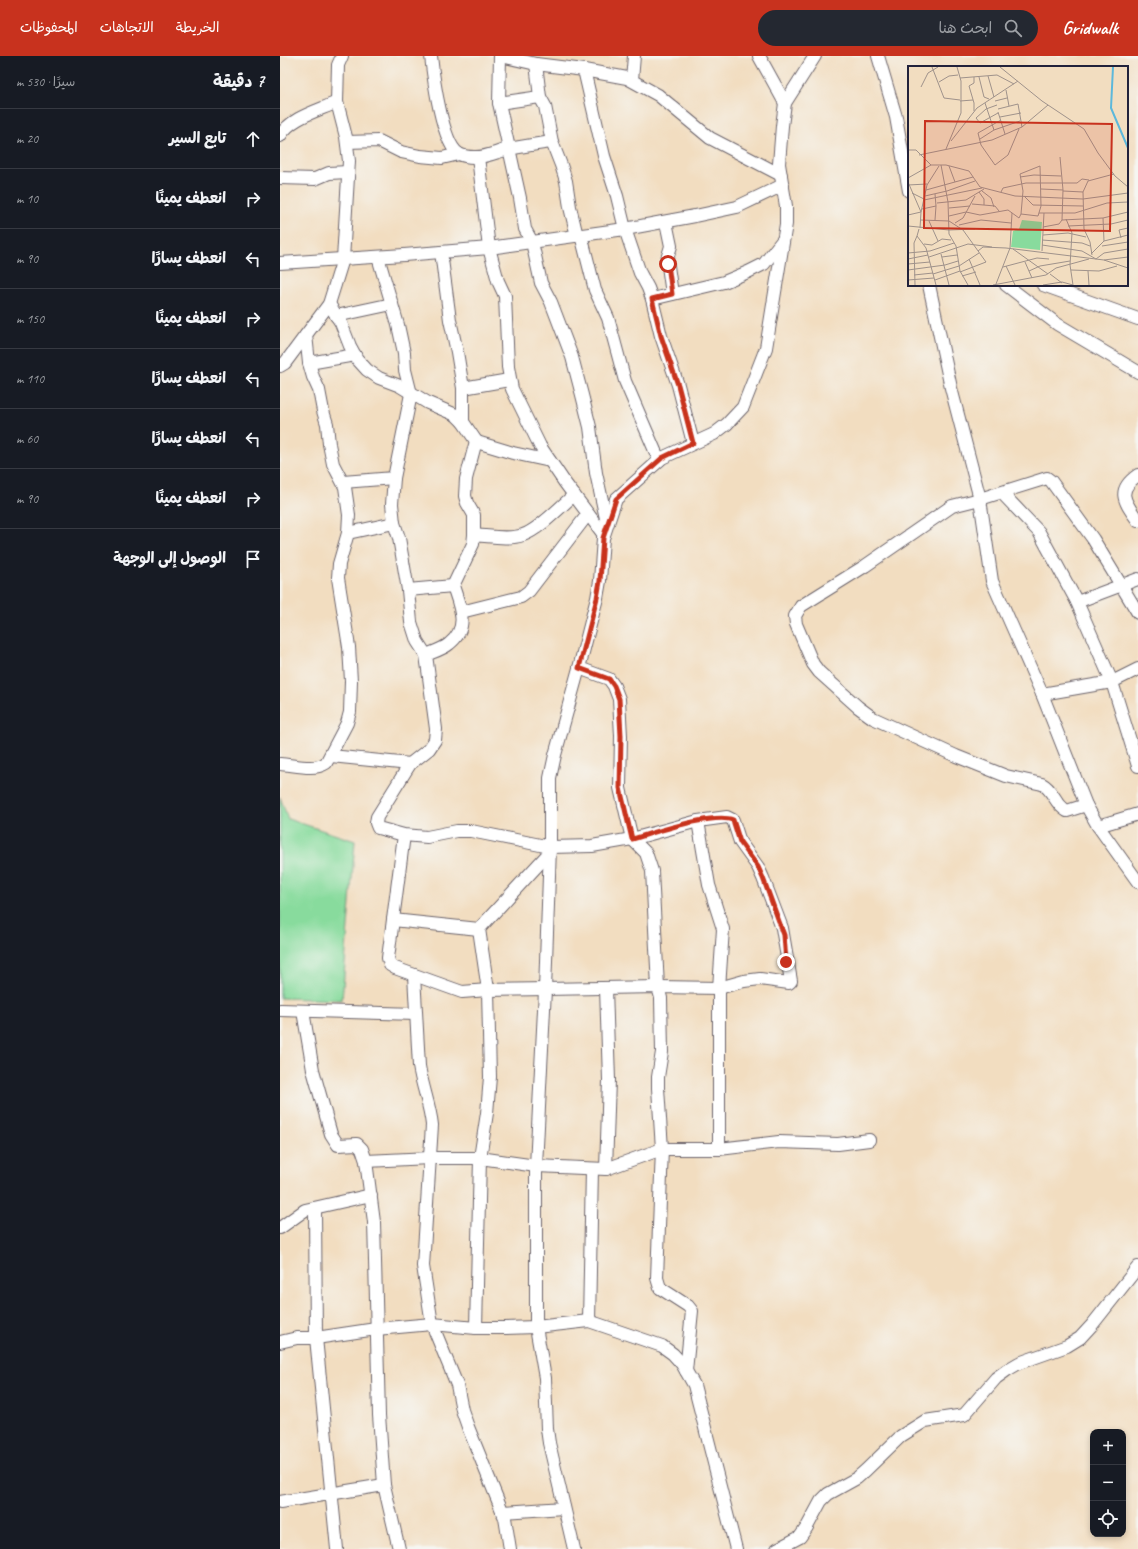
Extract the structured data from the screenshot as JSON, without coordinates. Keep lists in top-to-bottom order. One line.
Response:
{"page":{"header":"Gridwalk","search":"ابحث هنا","nav":["الخريطة","الاتجاهات","المحفوظات"],"heading":["7 دقيقة","سيرًا · 530 m"],"list":[["تابع السير","20 m"],["انعطف يمينًا","10 m"],["انعطف يسارًا","90 m"],["انعطف يمينًا","150 m"],["انعطف يسارًا","110 m"],["انعطف يسارًا","60 m"],["انعطف يمينًا","90 m"],"الوصول إلى الوجهة"],"map_buttons":["+","−"]}}
